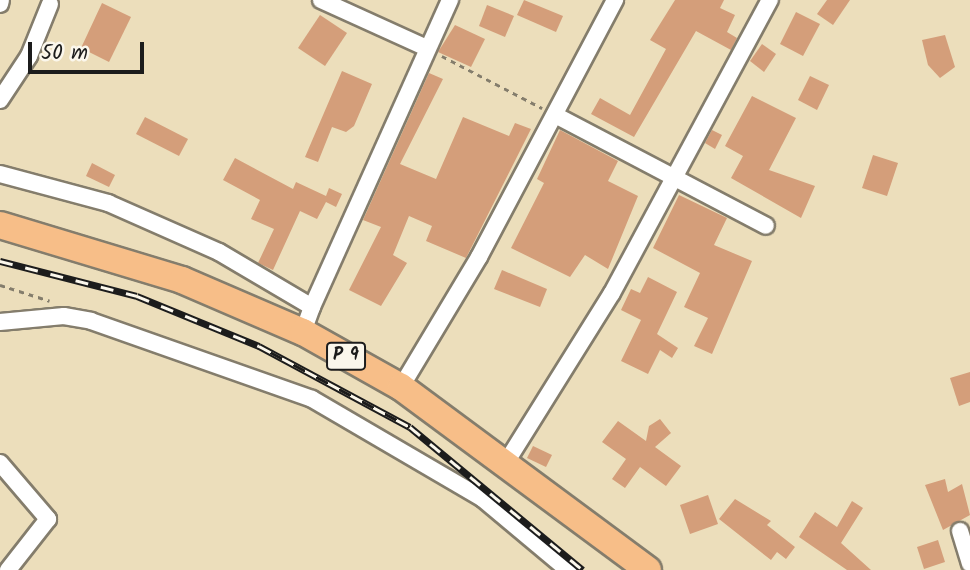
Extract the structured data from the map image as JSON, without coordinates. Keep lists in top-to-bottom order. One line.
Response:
{"streets":{"main road":["P 9"]},"scale_bar":"50 m"}
